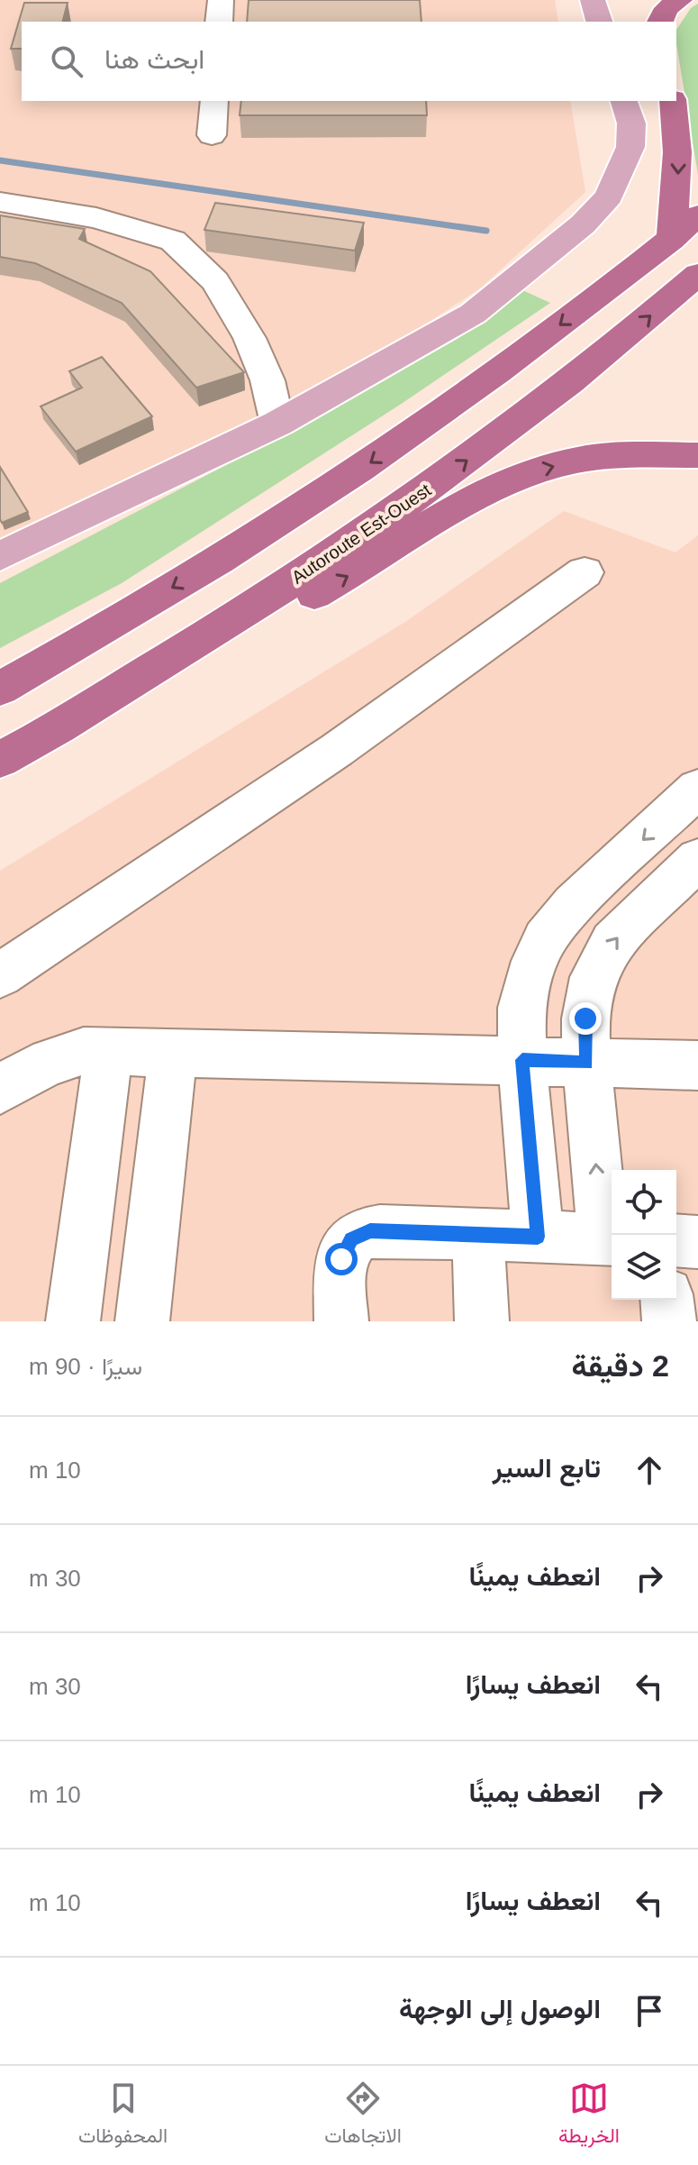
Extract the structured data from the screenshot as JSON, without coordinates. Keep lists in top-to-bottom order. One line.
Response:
{"streets":{"highway":["Autoroute Est-Ouest"]},"page":{"search":"ابحث هنا","heading":["2 دقيقة","سيرًا · 90 m"],"list":[["تابع السير","10 m"],["انعطف يمينًا","30 m"],["انعطف يسارًا","30 m"],["انعطف يمينًا","10 m"],["انعطف يسارًا","10 m"],"الوصول إلى الوجهة"],"nav":["الخريطة","الاتجاهات","المحفوظات"]}}
